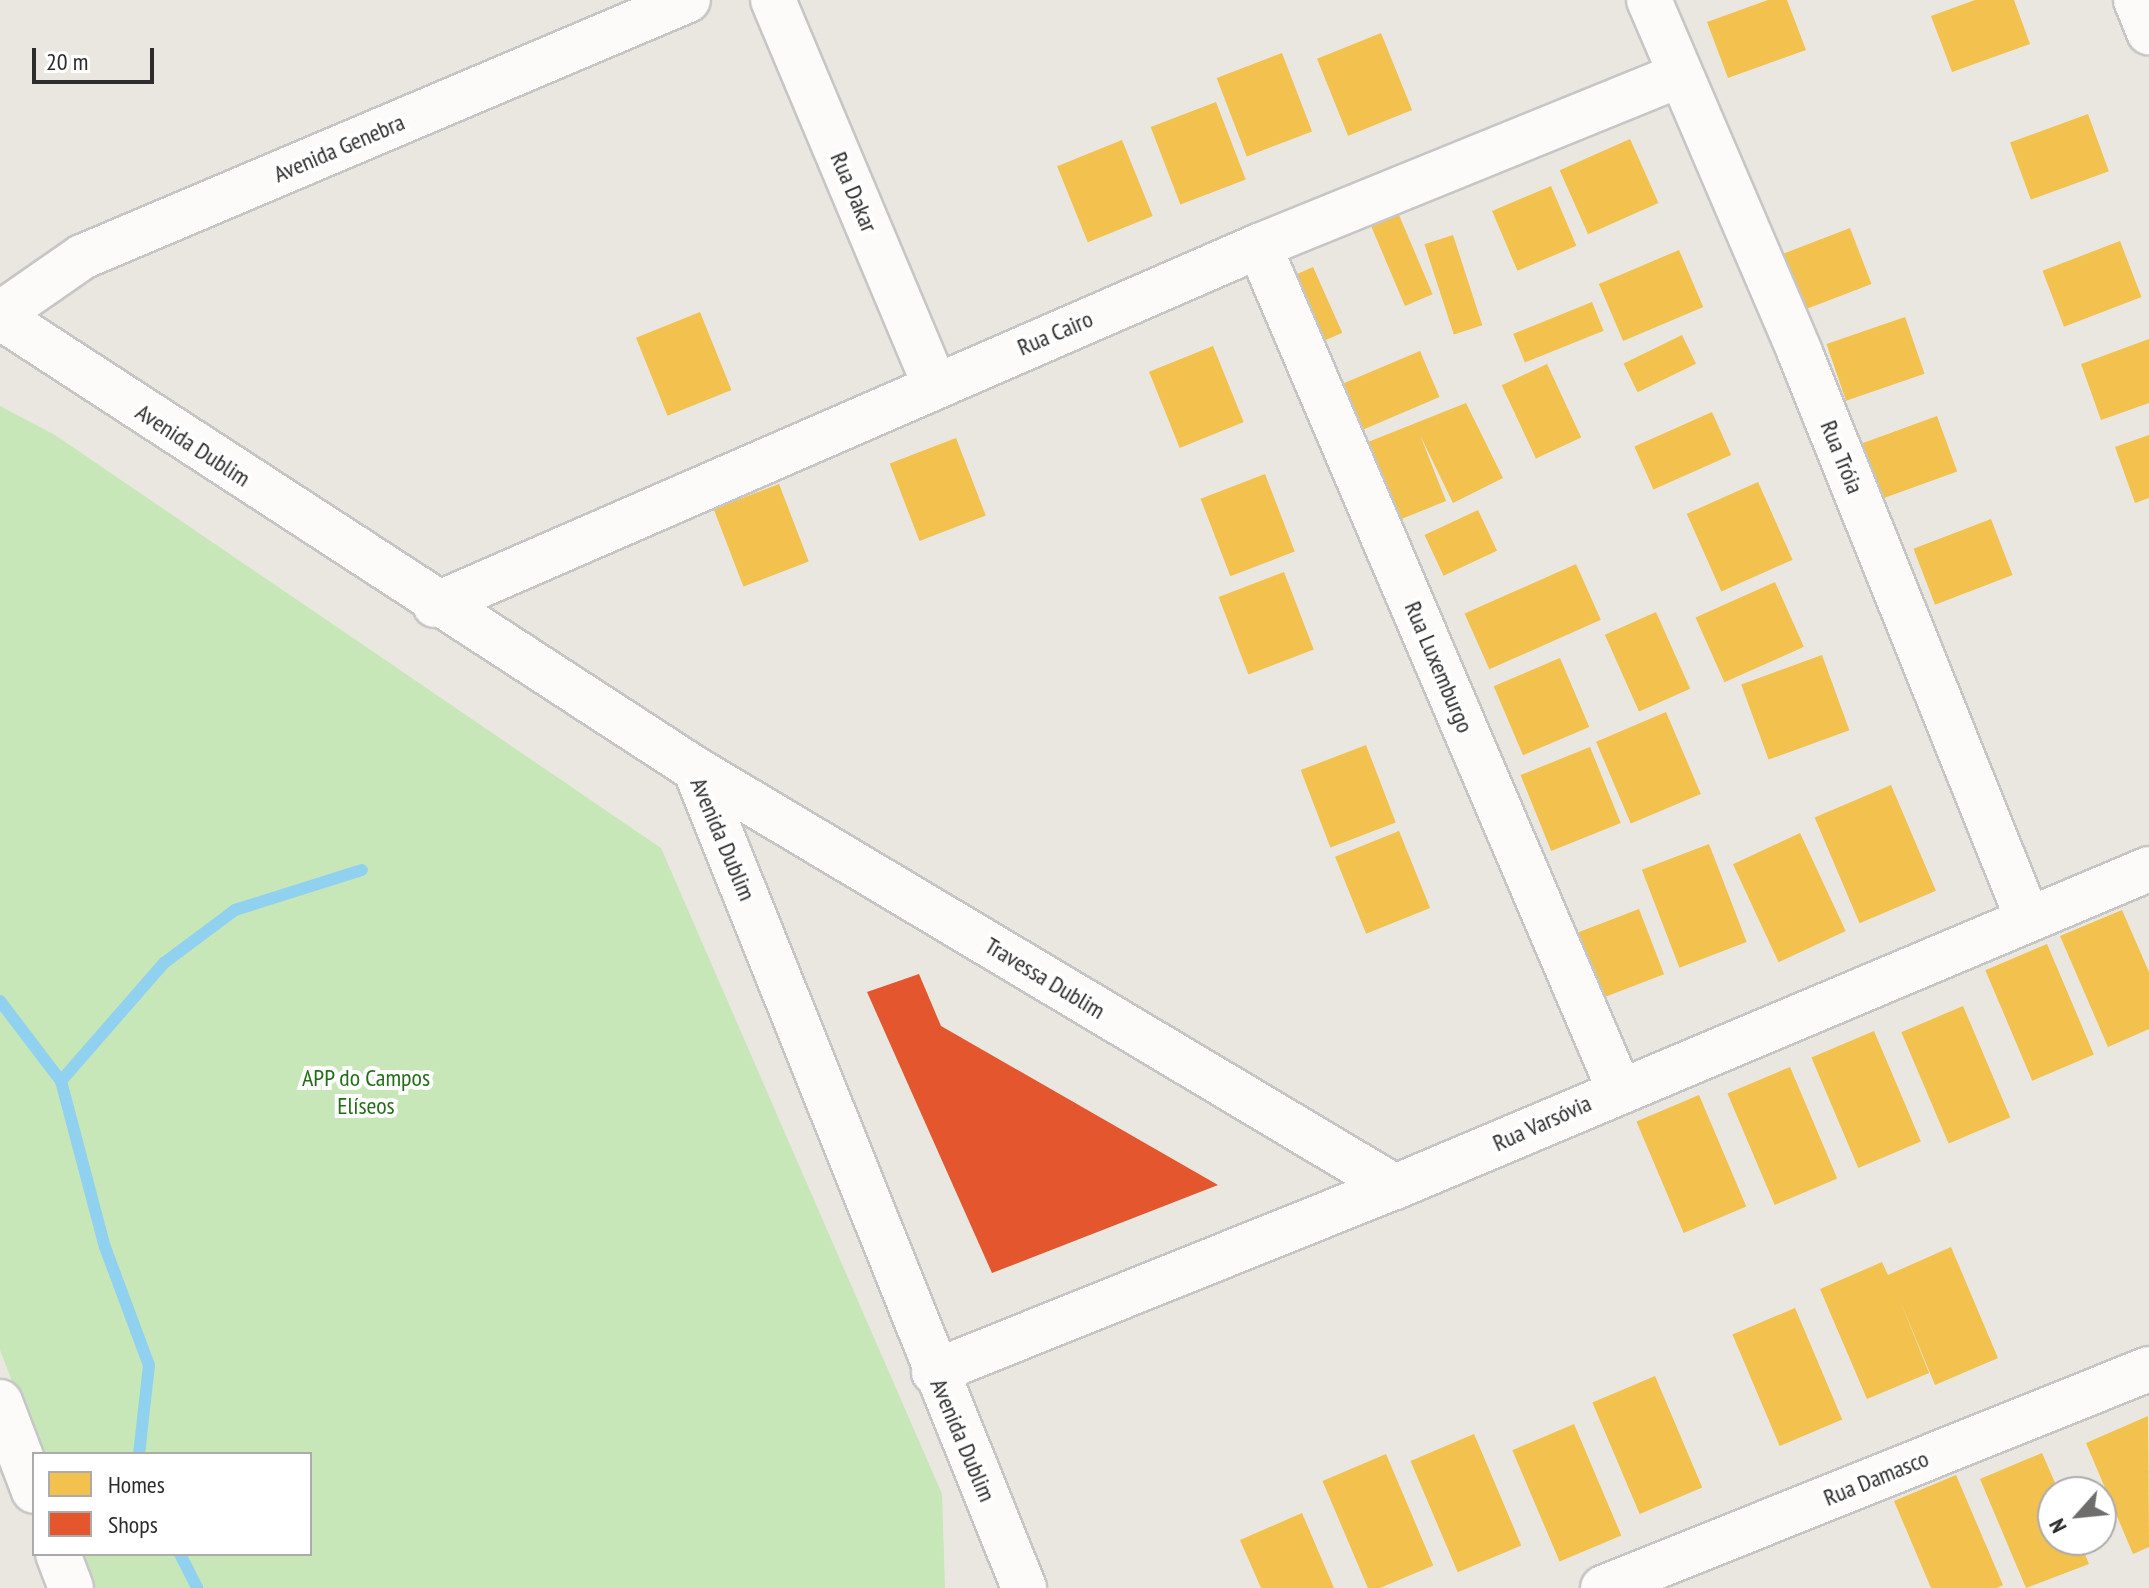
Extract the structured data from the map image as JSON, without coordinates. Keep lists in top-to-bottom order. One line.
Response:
{"streets":{"street":["Avenida Genebra","Rua Dakar","Rua Cairo","Avenida Dublim","Rua Tróia","Rua Luxemburgo","Travessa Dublim","Rua Varsóvia","Rua Damasco"]},"crossings":[["Avenida Genebra","Avenida Dublim"],["Rua Dakar","Rua Cairo"],["Rua Cairo","Avenida Dublim"],["Rua Cairo","Rua Tróia"],["Rua Cairo","Rua Luxemburgo"],["Avenida Dublim","Travessa Dublim"],["Avenida Dublim","Rua Varsóvia"],["Rua Tróia","Rua Varsóvia"],["Rua Luxemburgo","Rua Varsóvia"],["Travessa Dublim","Rua Varsóvia"]],"parks":["APP do Campos Elíseos"],"legend":["Homes","Shops"],"scale_bar":"20 m","north":"bottom left"}
